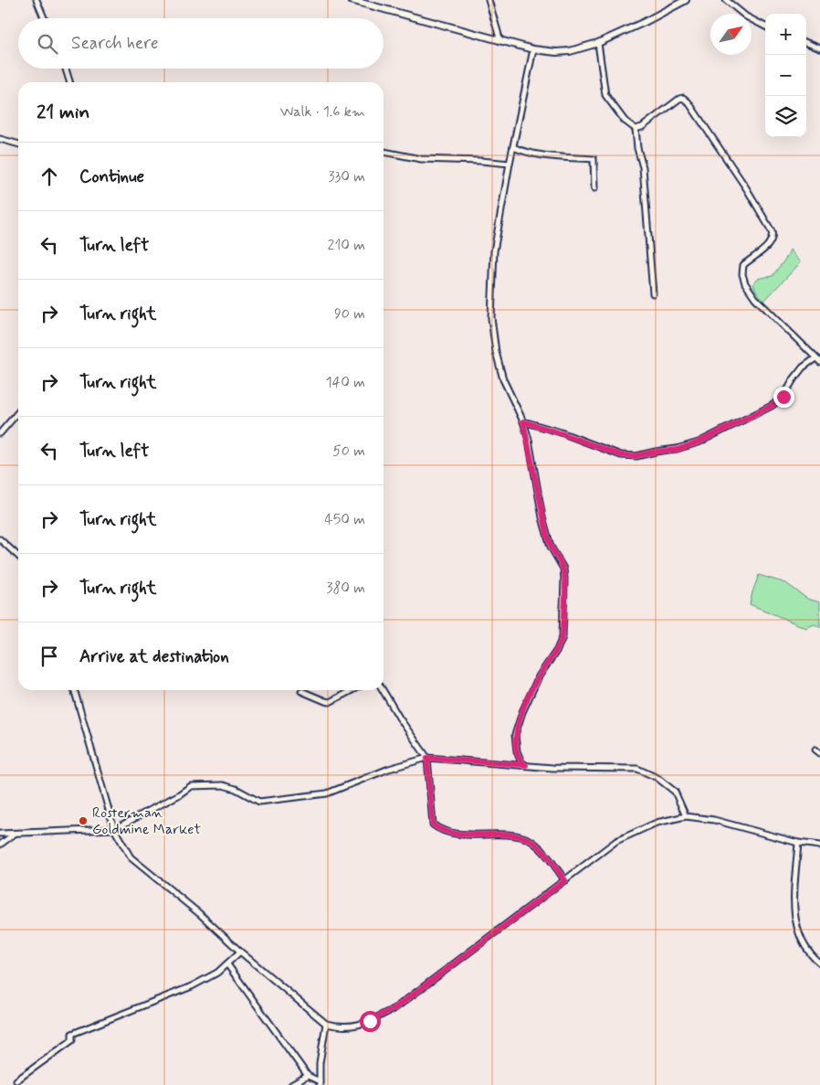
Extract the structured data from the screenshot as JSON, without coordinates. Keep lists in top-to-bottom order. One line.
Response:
{"places":["Rosterman Goldmine Market"],"north":"top right","page":{"map_buttons":["+","−"],"search":"Search here","heading":["21 min","Walk · 1.6 km"],"list":[["Continue","330 m"],["Turn left","210 m"],["Turn right","90 m"],["Turn right","140 m"],["Turn left","50 m"],["Turn right","450 m"],["Turn right","380 m"],"Arrive at destination"]}}
